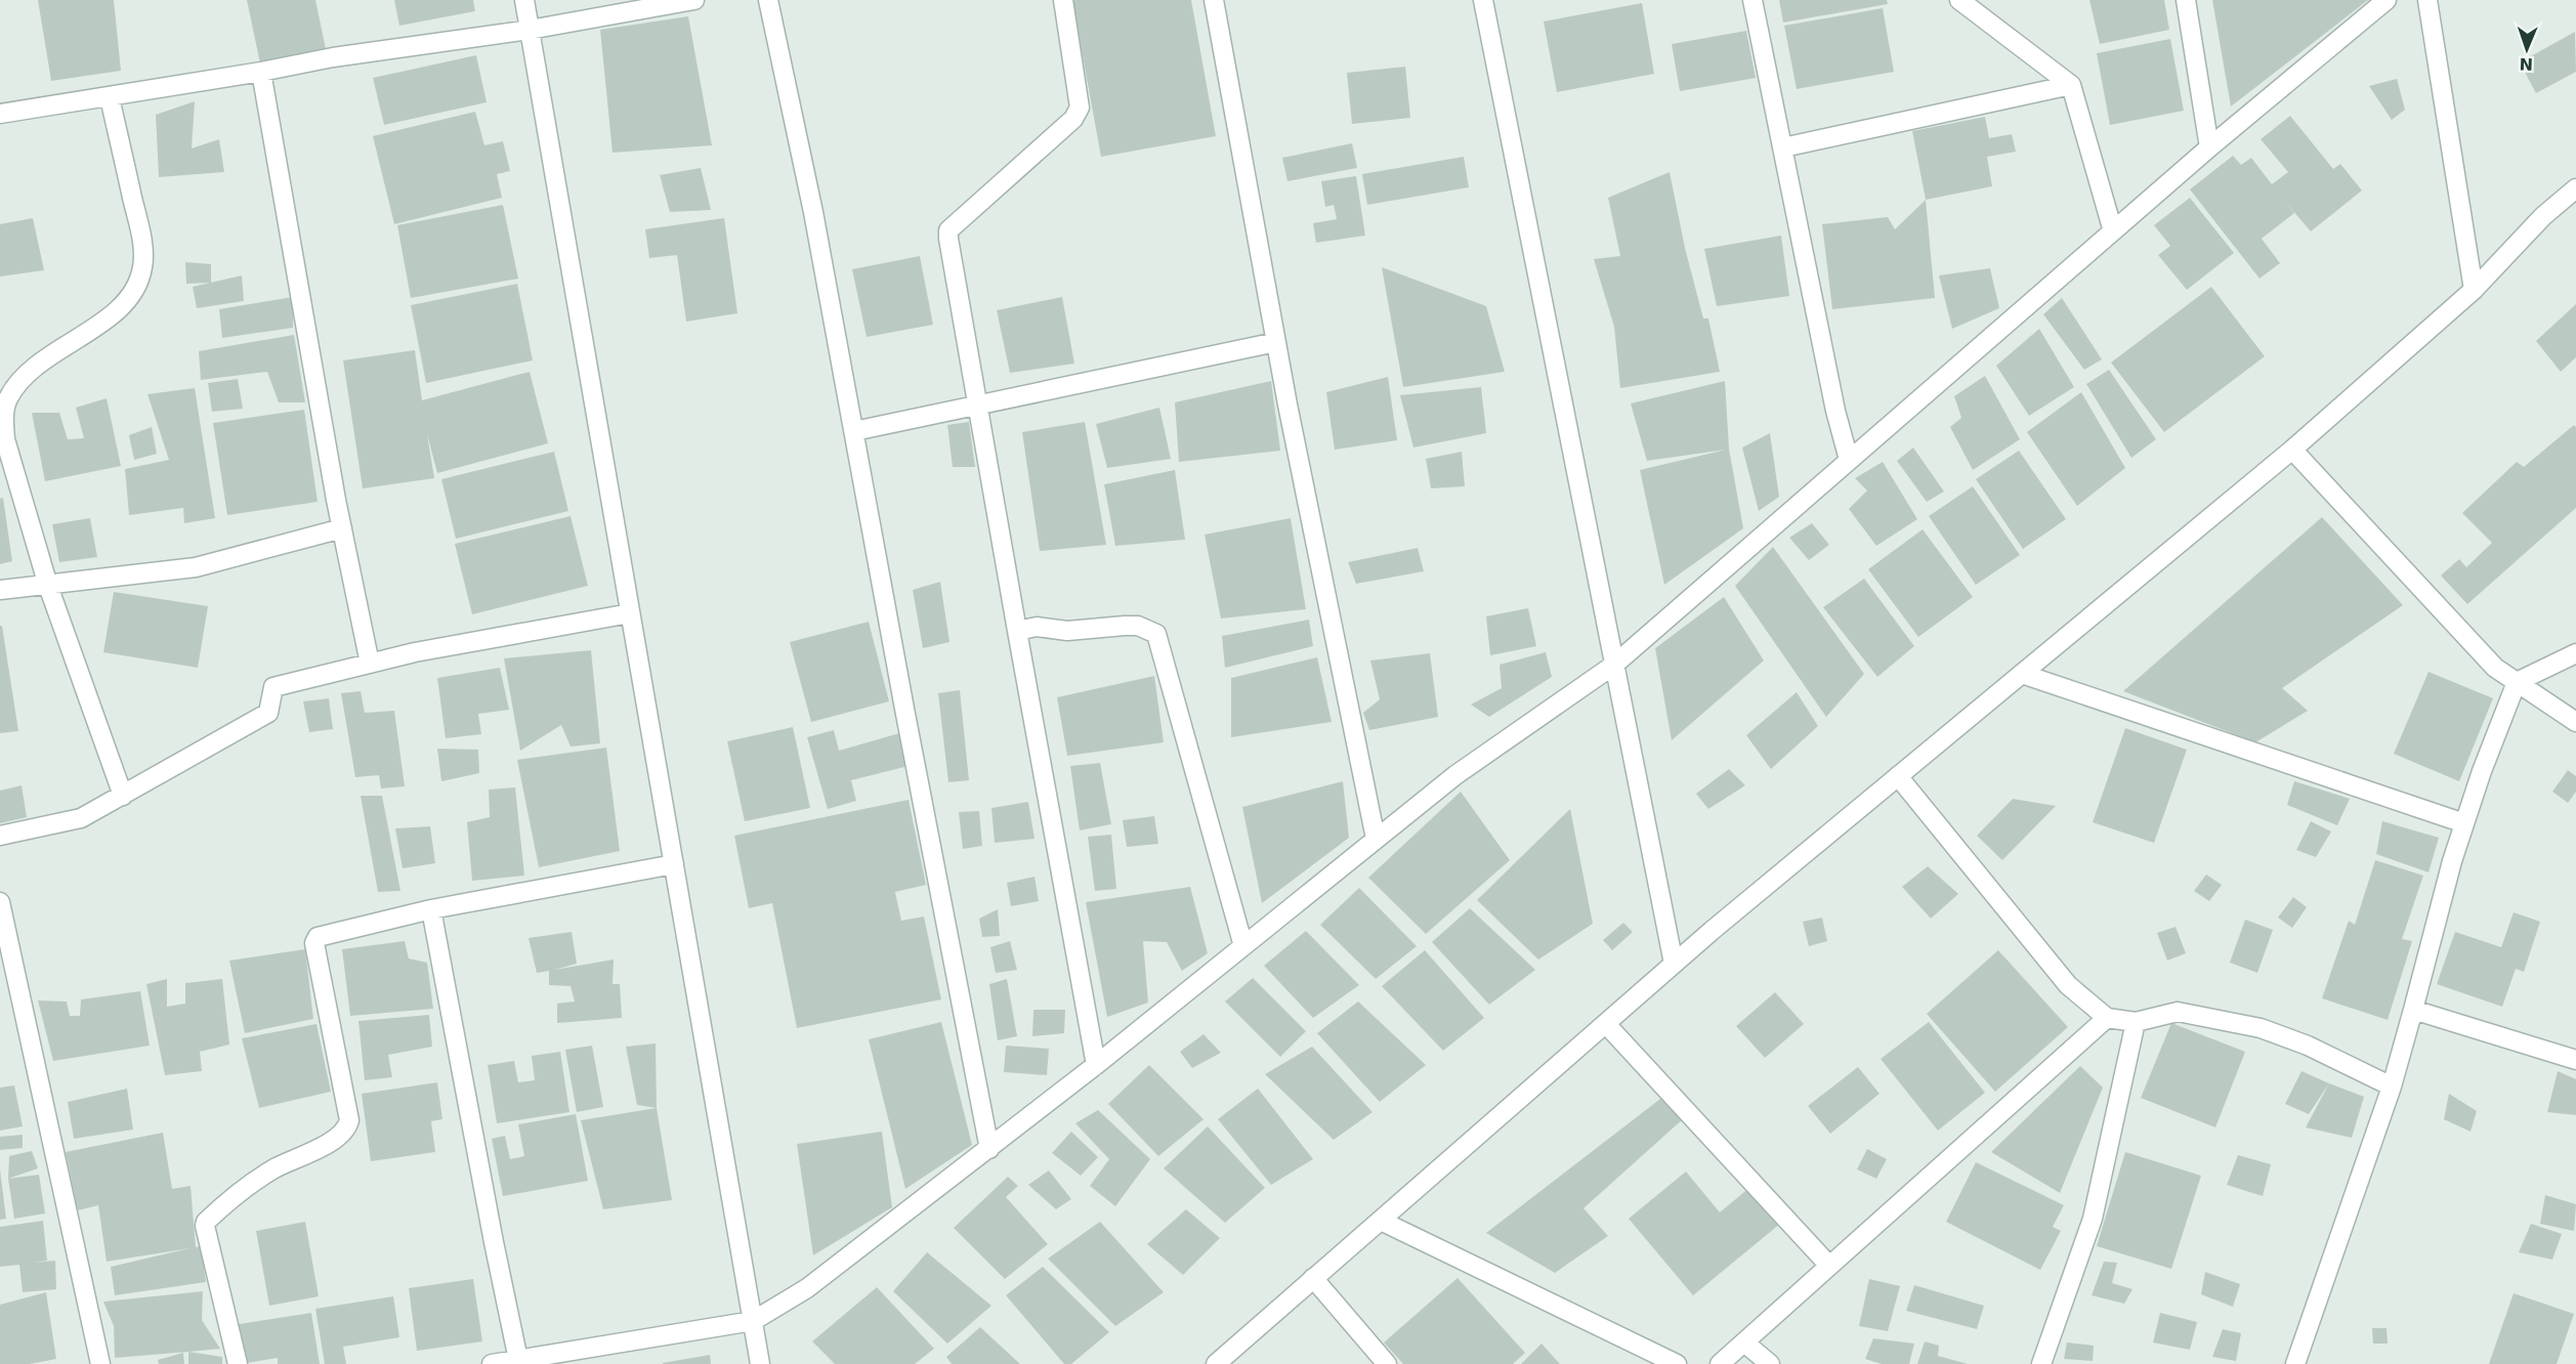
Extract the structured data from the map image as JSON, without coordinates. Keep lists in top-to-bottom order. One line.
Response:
{"north":"bottom"}
